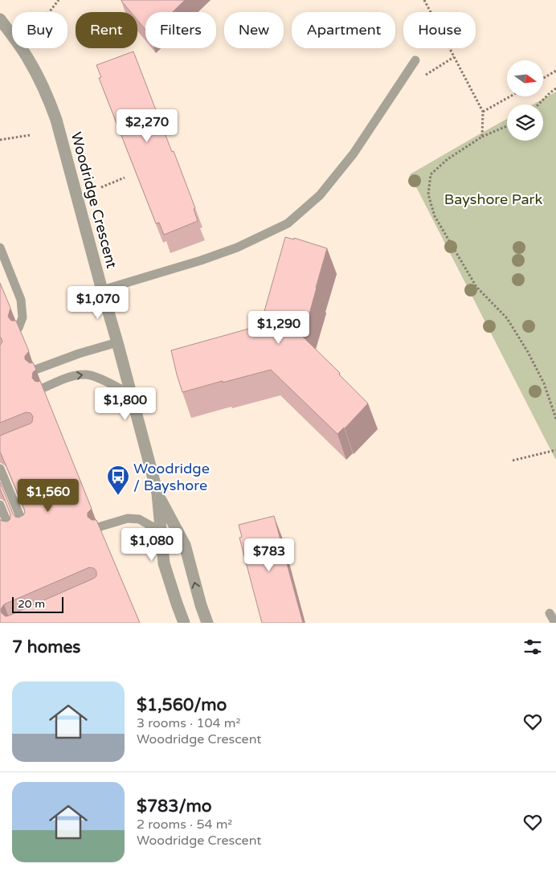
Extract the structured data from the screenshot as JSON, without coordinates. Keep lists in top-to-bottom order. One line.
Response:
{"streets":{"street":["Woodridge Crescent"]},"parks":["Bayshore Park"],"places":{"bus stop":["Woodridge / Bayshore"]},"scale_bar":"20 m","north":"right","page":{"chip":["Buy","Rent","Filters","New","Apartment","House"],"price":["$2,270","$1,070","$1,290","$1,800","$1,560","$1,080","$783"],"scale":"20 m","heading":"7 homes","list":[{"name":"$1,560/mo","note":"3 rooms · 104 m² · Woodridge Crescent"},{"name":"$783/mo","note":"2 rooms · 54 m² · Woodridge Crescent"}]}}
